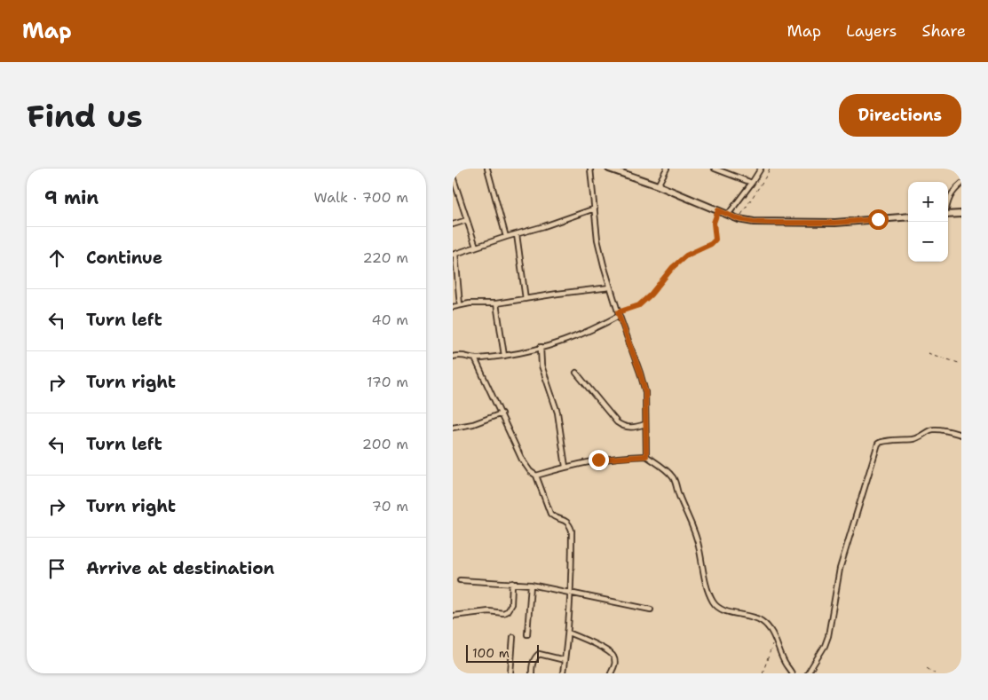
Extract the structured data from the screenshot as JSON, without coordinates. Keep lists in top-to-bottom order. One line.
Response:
{"scale_bar":"100 m","page":{"header":"Map","nav":["Map","Layers","Share"],"buttons":"Directions","title":"Find us","heading":["9 min","Walk · 700 m"],"map_buttons":["+","−"],"list":[["Continue","220 m"],["Turn left","40 m"],["Turn right","170 m"],["Turn left","200 m"],["Turn right","70 m"],"Arrive at destination"],"scale":"100 m"}}
